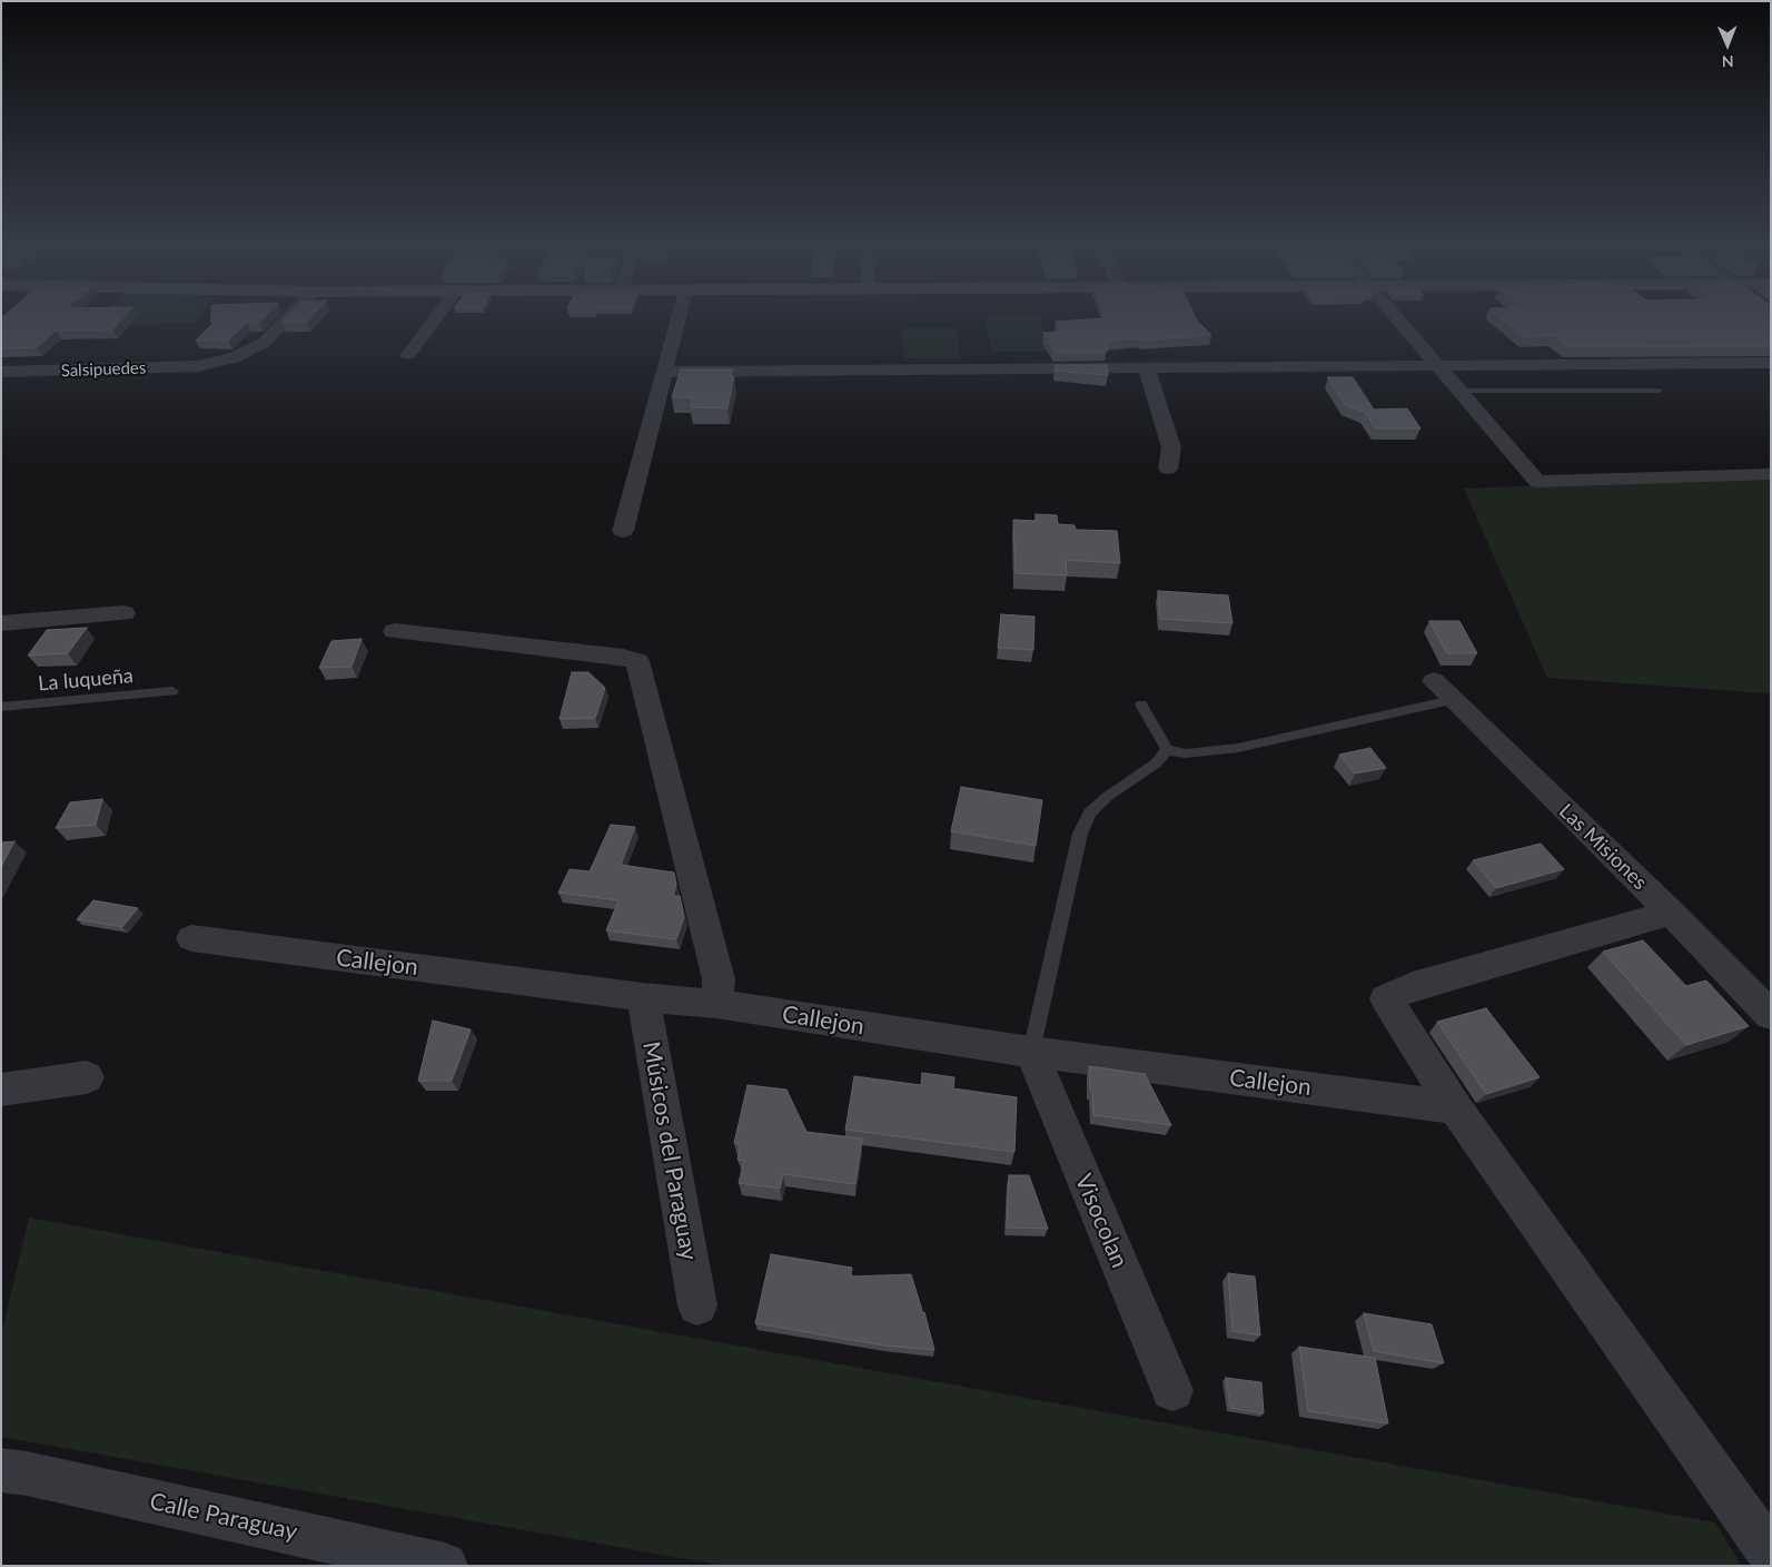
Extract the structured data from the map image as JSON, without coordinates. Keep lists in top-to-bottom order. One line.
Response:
{"streets":{"street":["Salsipuedes","Las Misiones","Callejon","Músicos del Paraguay","Visocolan","Calle Paraguay"],"lane":["La luqueña"]},"crossings":[["Callejon","Músicos del Paraguay"],["Callejon","Visocolan"]],"north":"bottom"}
